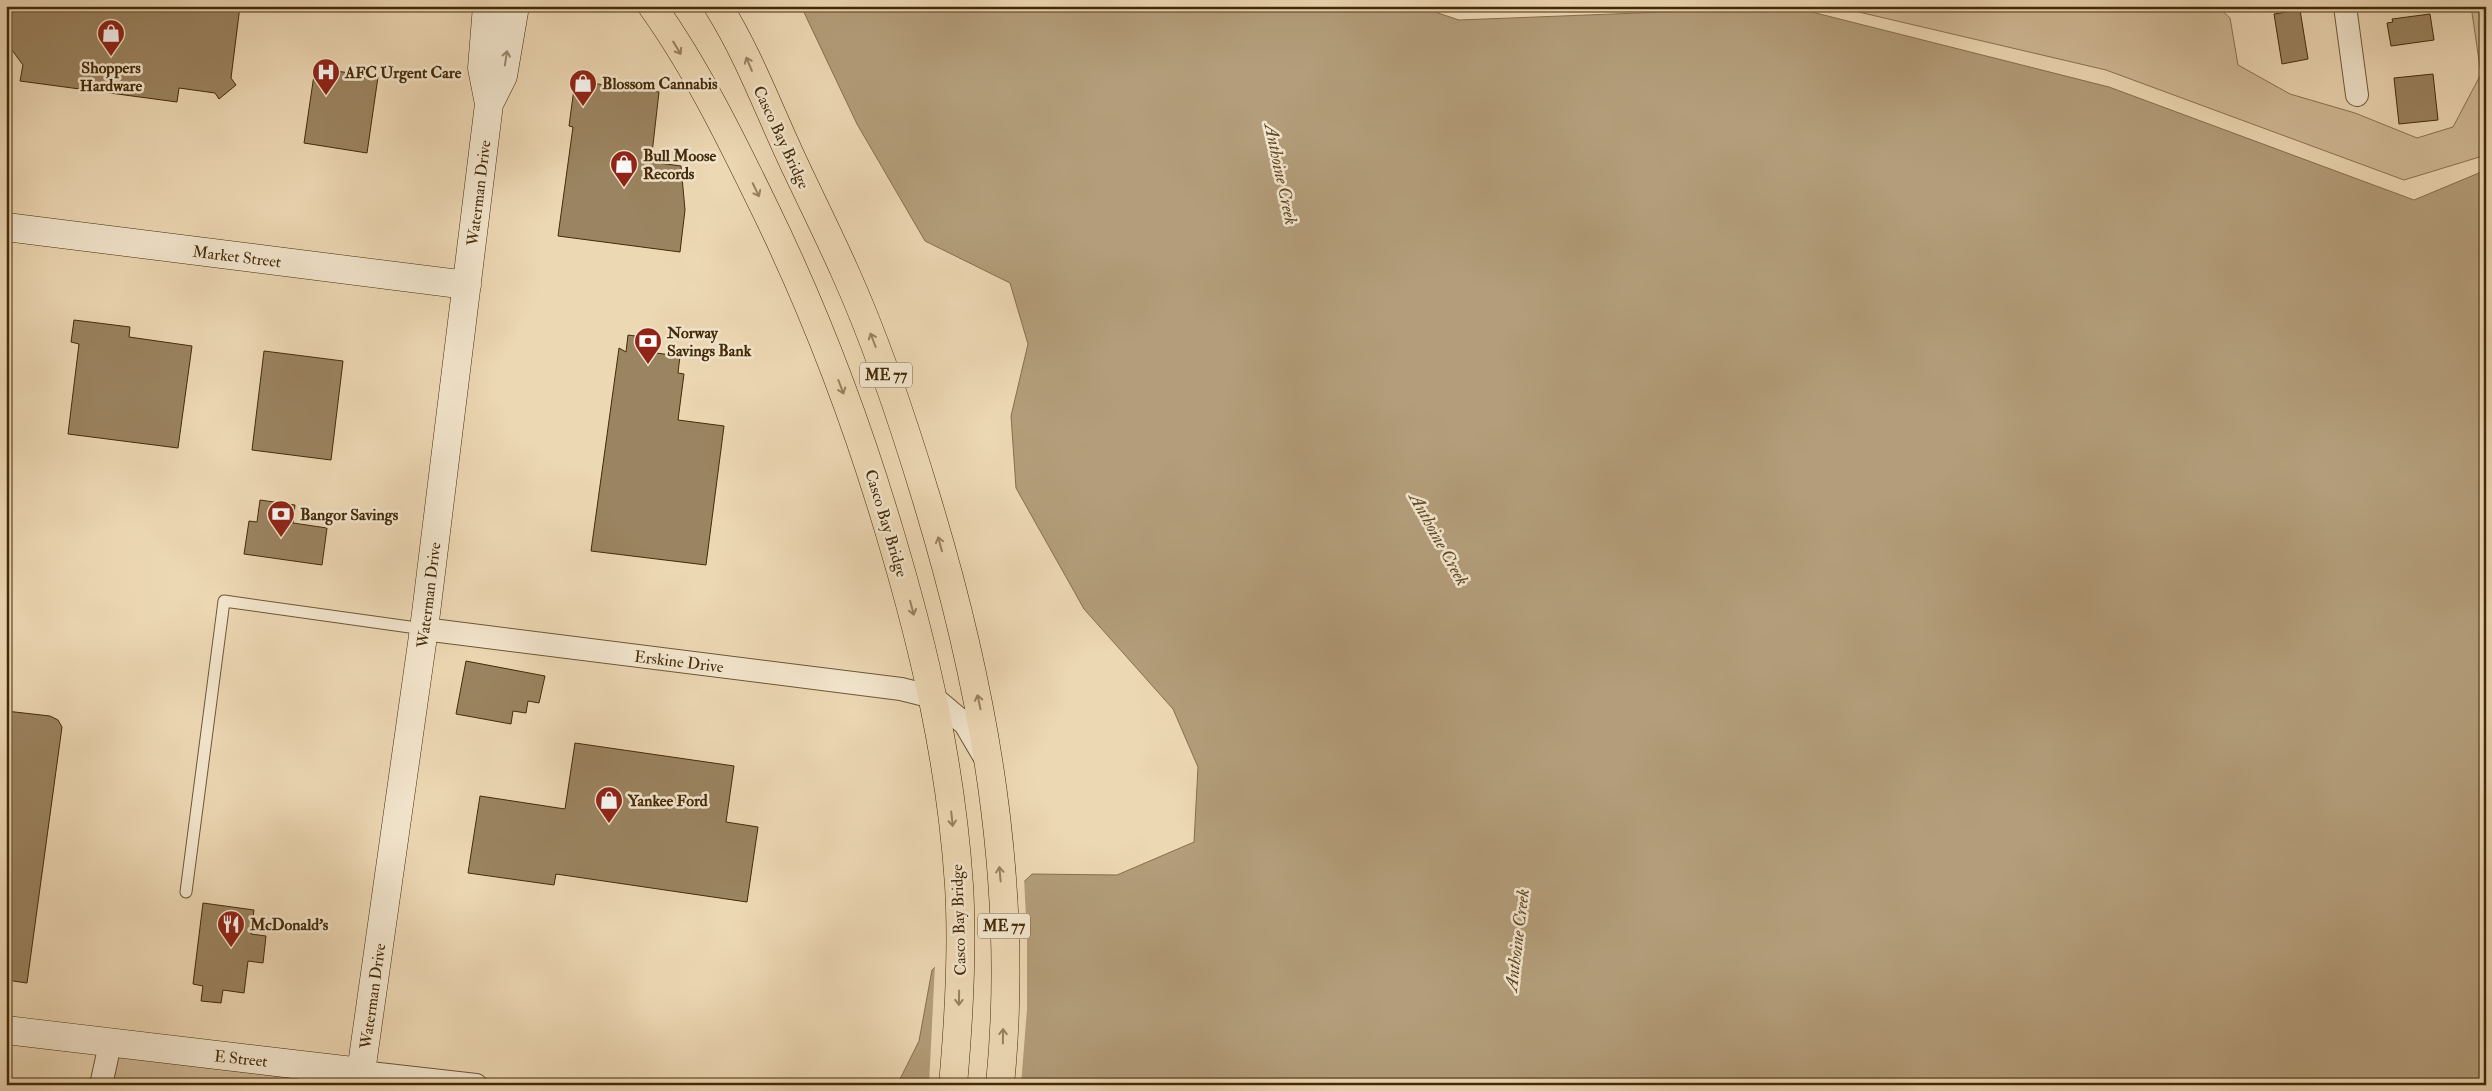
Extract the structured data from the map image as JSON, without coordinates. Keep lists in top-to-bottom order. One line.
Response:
{"streets":{"main road":["Casco Bay Bridge","ME 77"],"street":["Waterman Drive","Market Street","Erskine Drive","E Street"]},"crossings":[["Casco Bay Bridge","Erskine Drive"],["Waterman Drive","Market Street"],["Waterman Drive","Erskine Drive"],["Waterman Drive","E Street"]],"water":["Anthoine Creek"],"places":{"shop":["Shoppers Hardware","Blossom Cannabis","Bull Moose Records","Yankee Ford"],"hospital":["AFC Urgent Care"],"bank":["Norway Savings Bank","Bangor Savings"],"restaurant":["McDonald's"]}}
